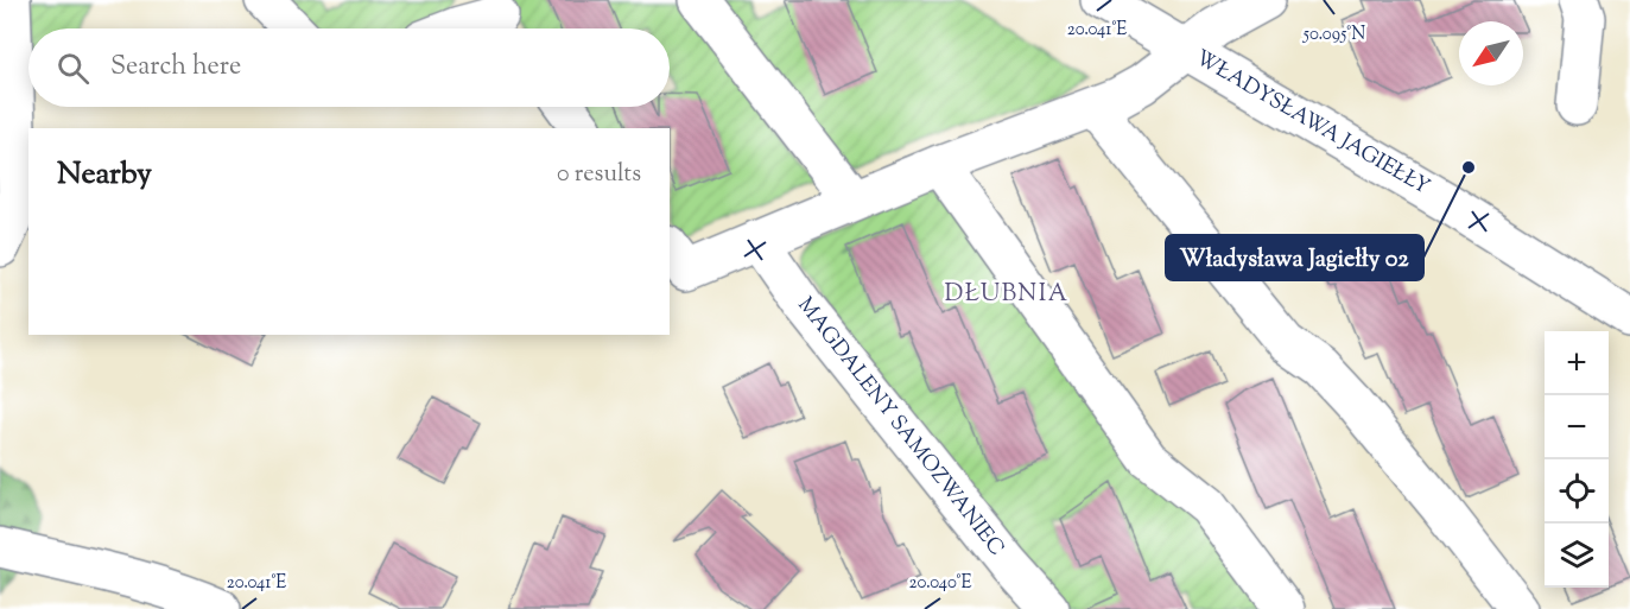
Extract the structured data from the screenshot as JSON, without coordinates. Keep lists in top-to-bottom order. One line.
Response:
{"streets":{"street":["WŁADYSŁAWA JAGIEŁŁY","MAGDALENY SAMOZWANIEC"]},"districts":["DŁUBNIA"],"places":["Władysława Jagiełły 02"],"north":"bottom left","page":{"search":"Search here","heading":["Nearby","0 results"],"map_buttons":["+","−"]},"coordinates":["20.041°E","50.095°N","20.040°E"]}
